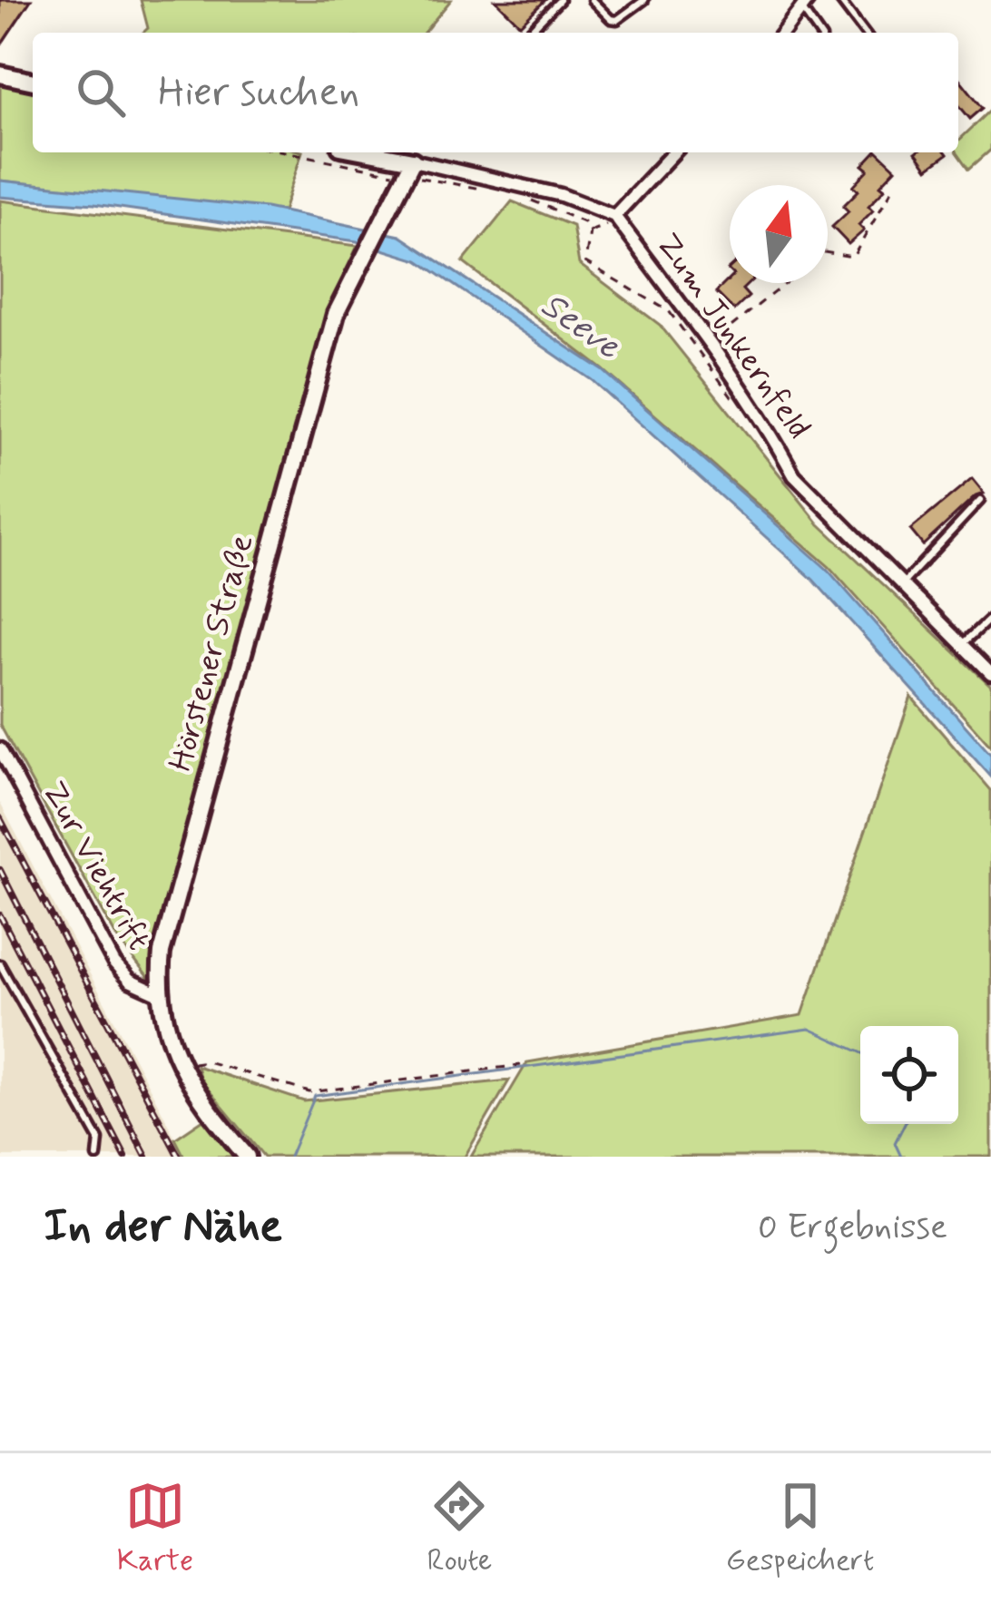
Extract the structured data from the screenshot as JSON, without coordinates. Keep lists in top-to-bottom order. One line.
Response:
{"streets":{"street":["Zum Junkernfeld","Hörstener Straße","Zur Viehtrift"]},"crossings":[["Hörstener Straße","Zur Viehtrift"]],"water":["Seeve"],"north":"top","page":{"search":"Hier suchen","heading":["In der Nähe","0 Ergebnisse"],"nav":["Karte","Route","Gespeichert"]}}
